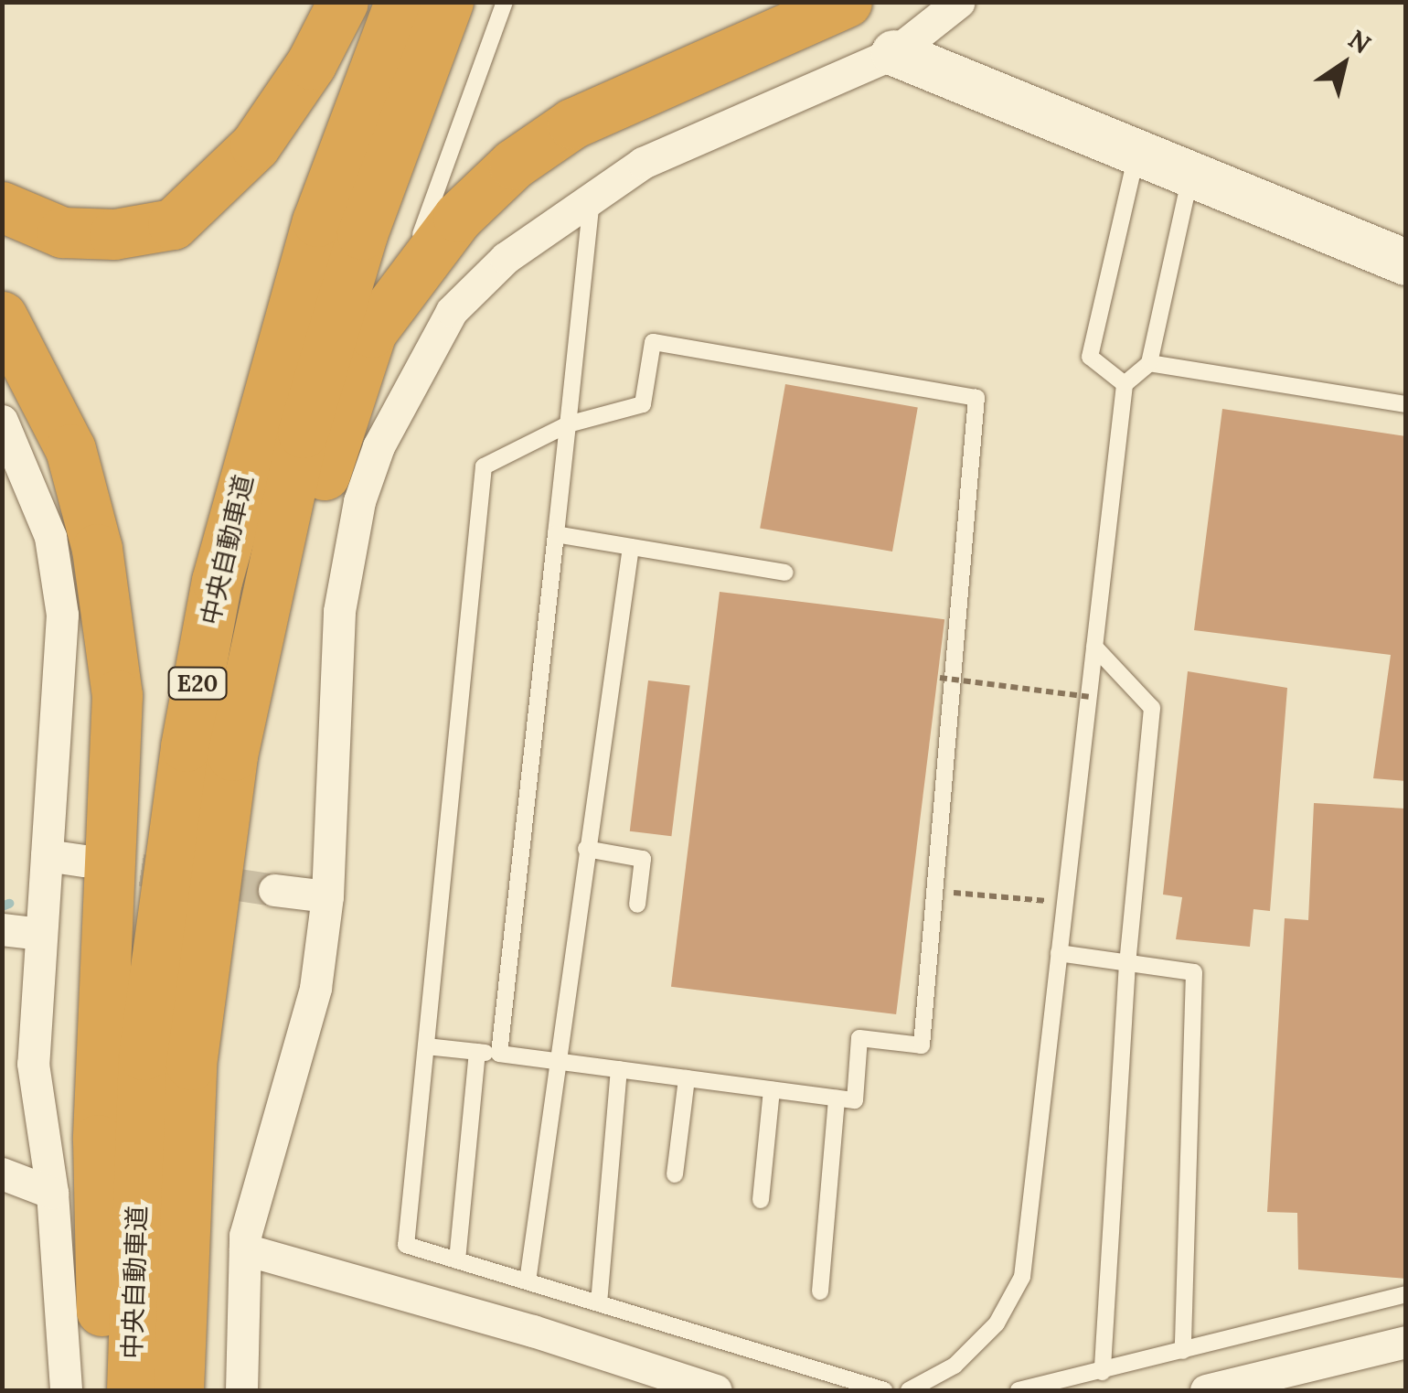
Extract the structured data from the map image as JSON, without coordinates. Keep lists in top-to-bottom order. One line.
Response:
{"streets":{"highway":["中央自動車道","E20"]},"north":"top right"}
